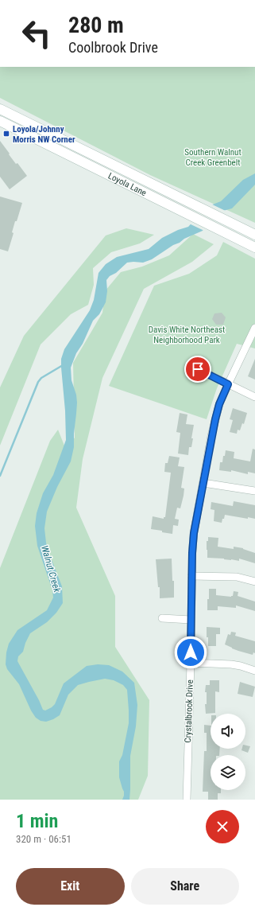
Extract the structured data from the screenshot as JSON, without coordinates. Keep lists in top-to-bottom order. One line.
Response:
{"streets":{"main road":["Loyola Lane"],"street":["Crystalbrook Drive"]},"water":["Walnut Creek"],"parks":["Southern Walnut Creek Greenbelt","Davis White Northeast Neighborhood Park"],"places":{"transit":["Loyola/Johnny Morris NW Corner"]},"page":{"turn":["280 m","Coolbrook Drive"],"heading":["1 min","320 m · 06:51"],"buttons":["Exit","Share"]}}
